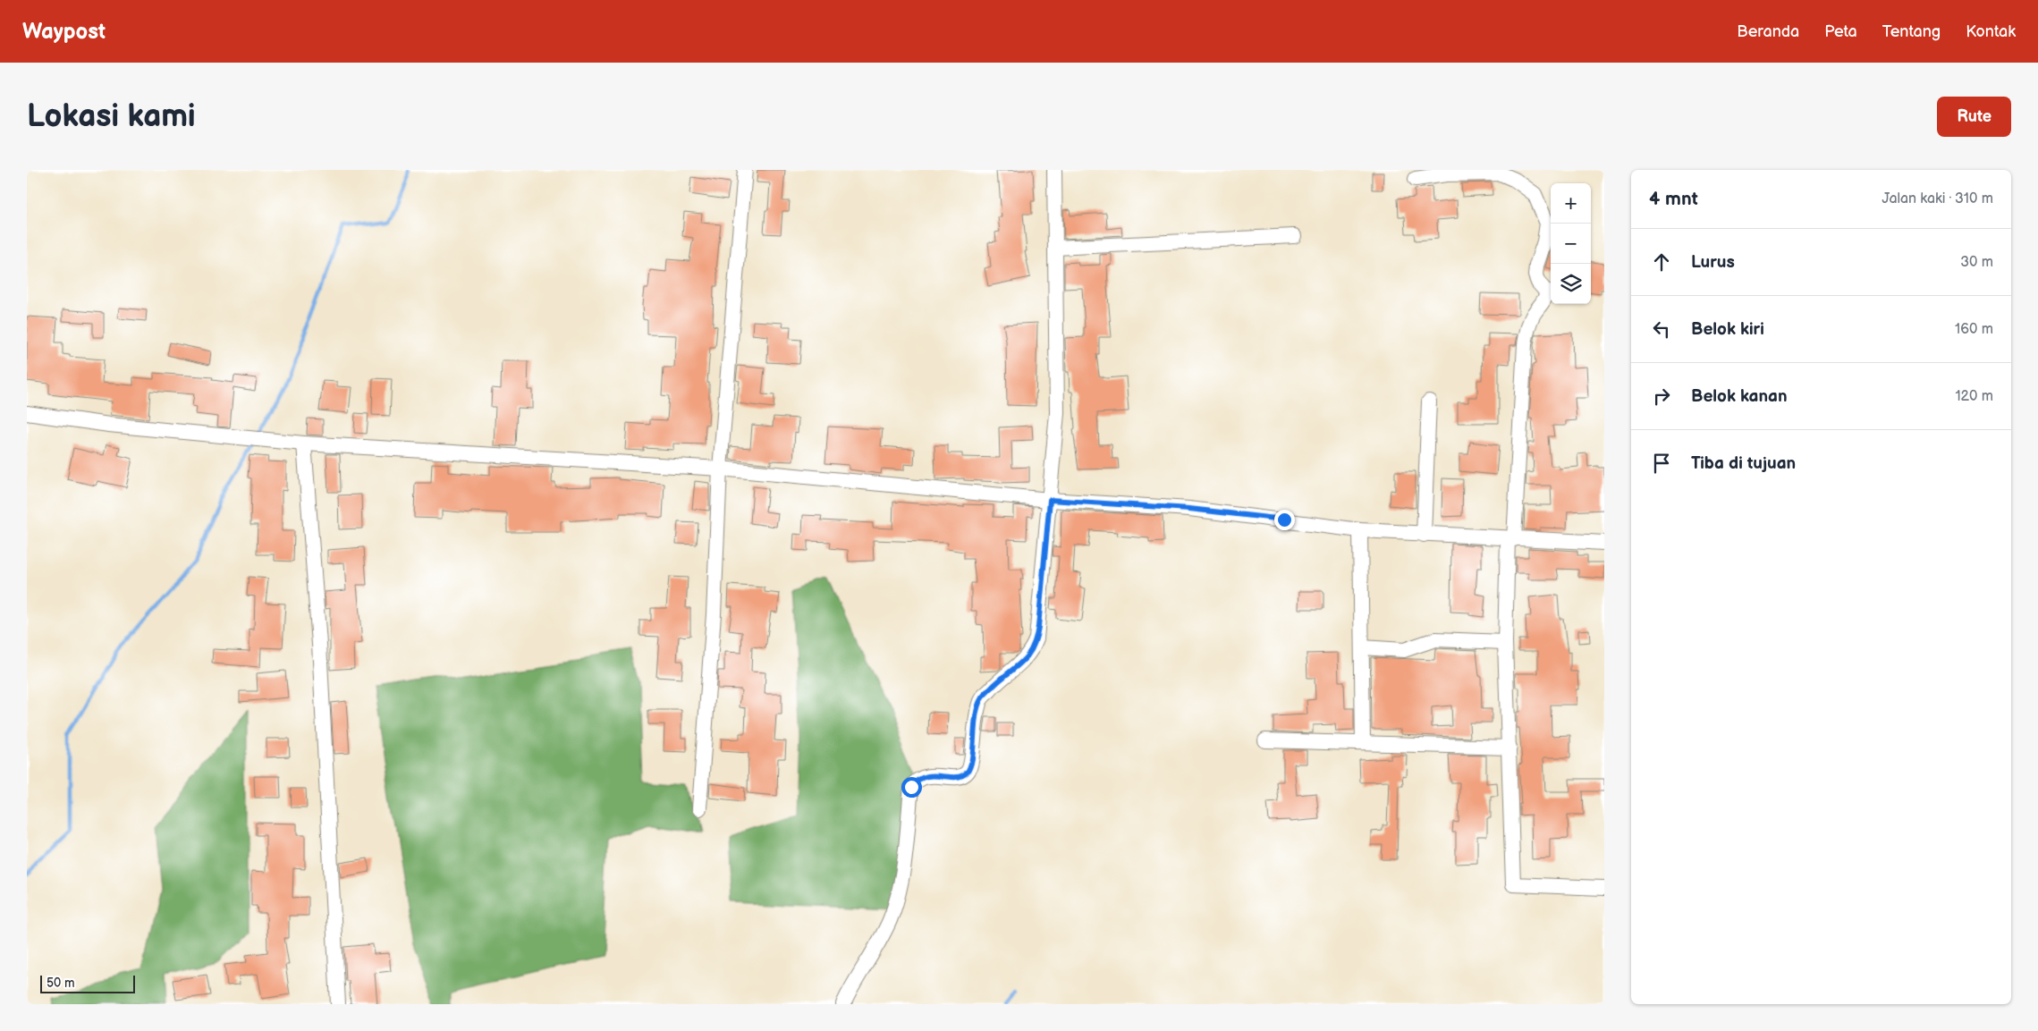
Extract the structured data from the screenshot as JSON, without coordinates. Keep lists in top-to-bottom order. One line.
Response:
{"scale_bar":"50 m","page":{"header":"Waypost","nav":["Beranda","Peta","Tentang","Kontak"],"buttons":"Rute","title":"Lokasi kami","heading":["4 mnt","Jalan kaki · 310 m"],"map_buttons":["+","−"],"list":[["Lurus","30 m"],["Belok kiri","160 m"],["Belok kanan","120 m"],"Tiba di tujuan"],"scale":"50 m"}}
